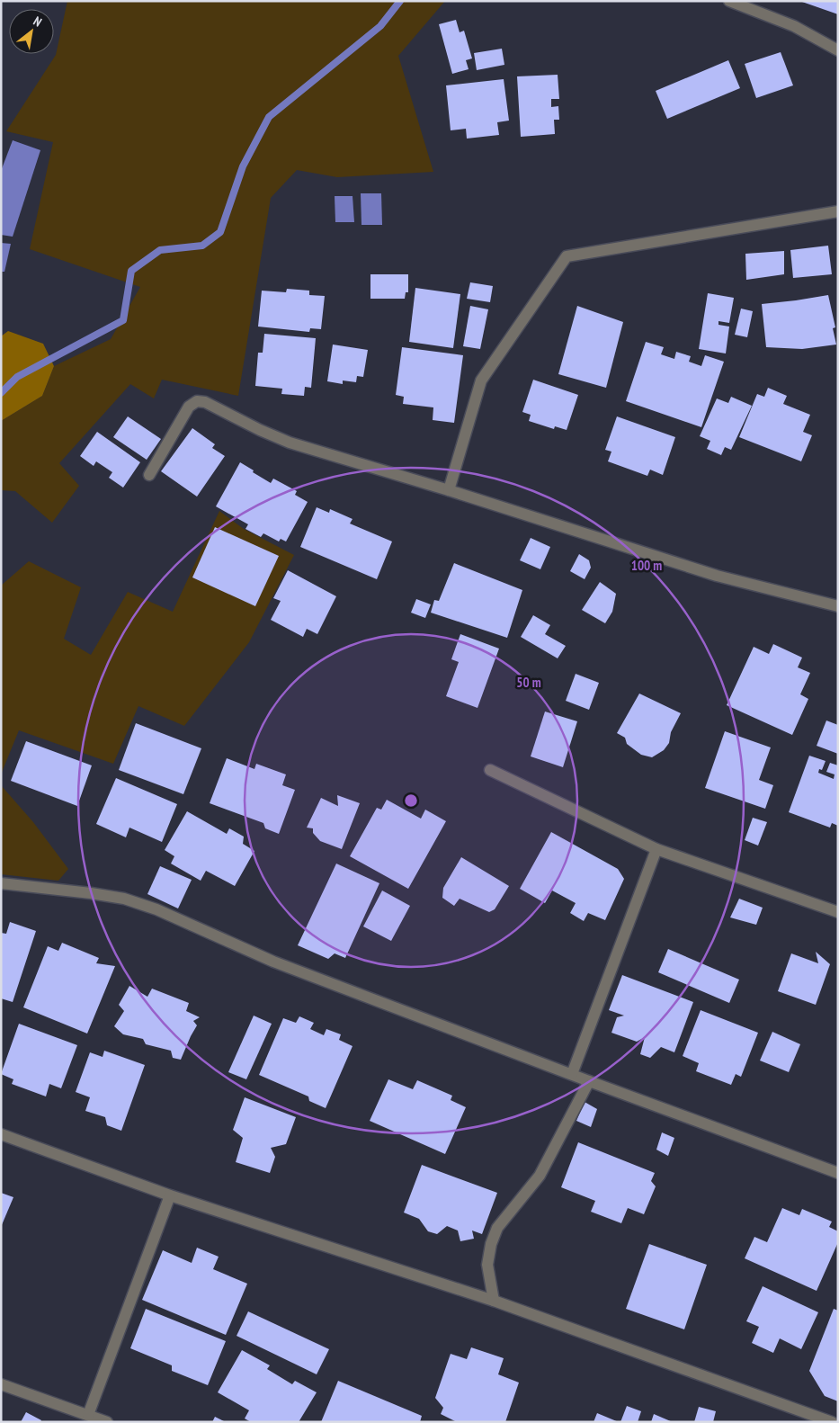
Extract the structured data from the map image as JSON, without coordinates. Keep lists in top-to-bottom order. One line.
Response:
{"north":"top right","rings":["100 m","50 m"]}
